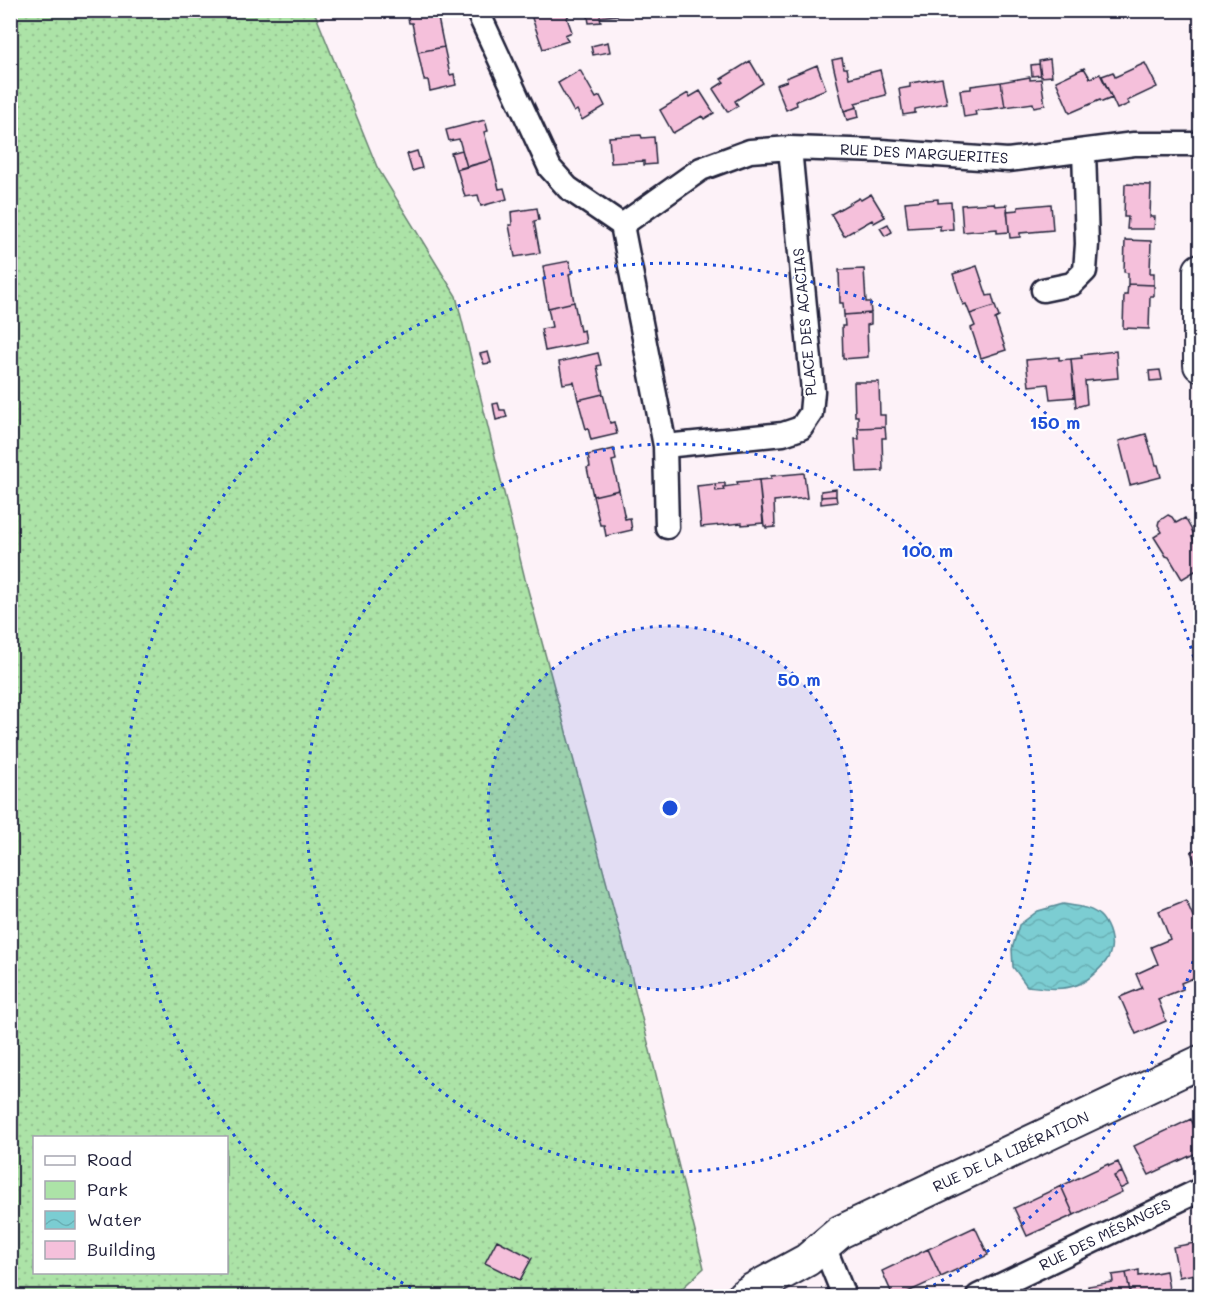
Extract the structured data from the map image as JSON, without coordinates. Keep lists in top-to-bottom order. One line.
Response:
{"streets":{"street":["RUE DES MARGUERITES","PLACE DES ACACIAS","RUE DE LA LIBÉRATION","RUE DES MÉSANGES"]},"crossings":[["RUE DES MARGUERITES","PLACE DES ACACIAS"]],"legend":["Road","Park","Water","Building"],"rings":["150 m","100 m","50 m"]}
